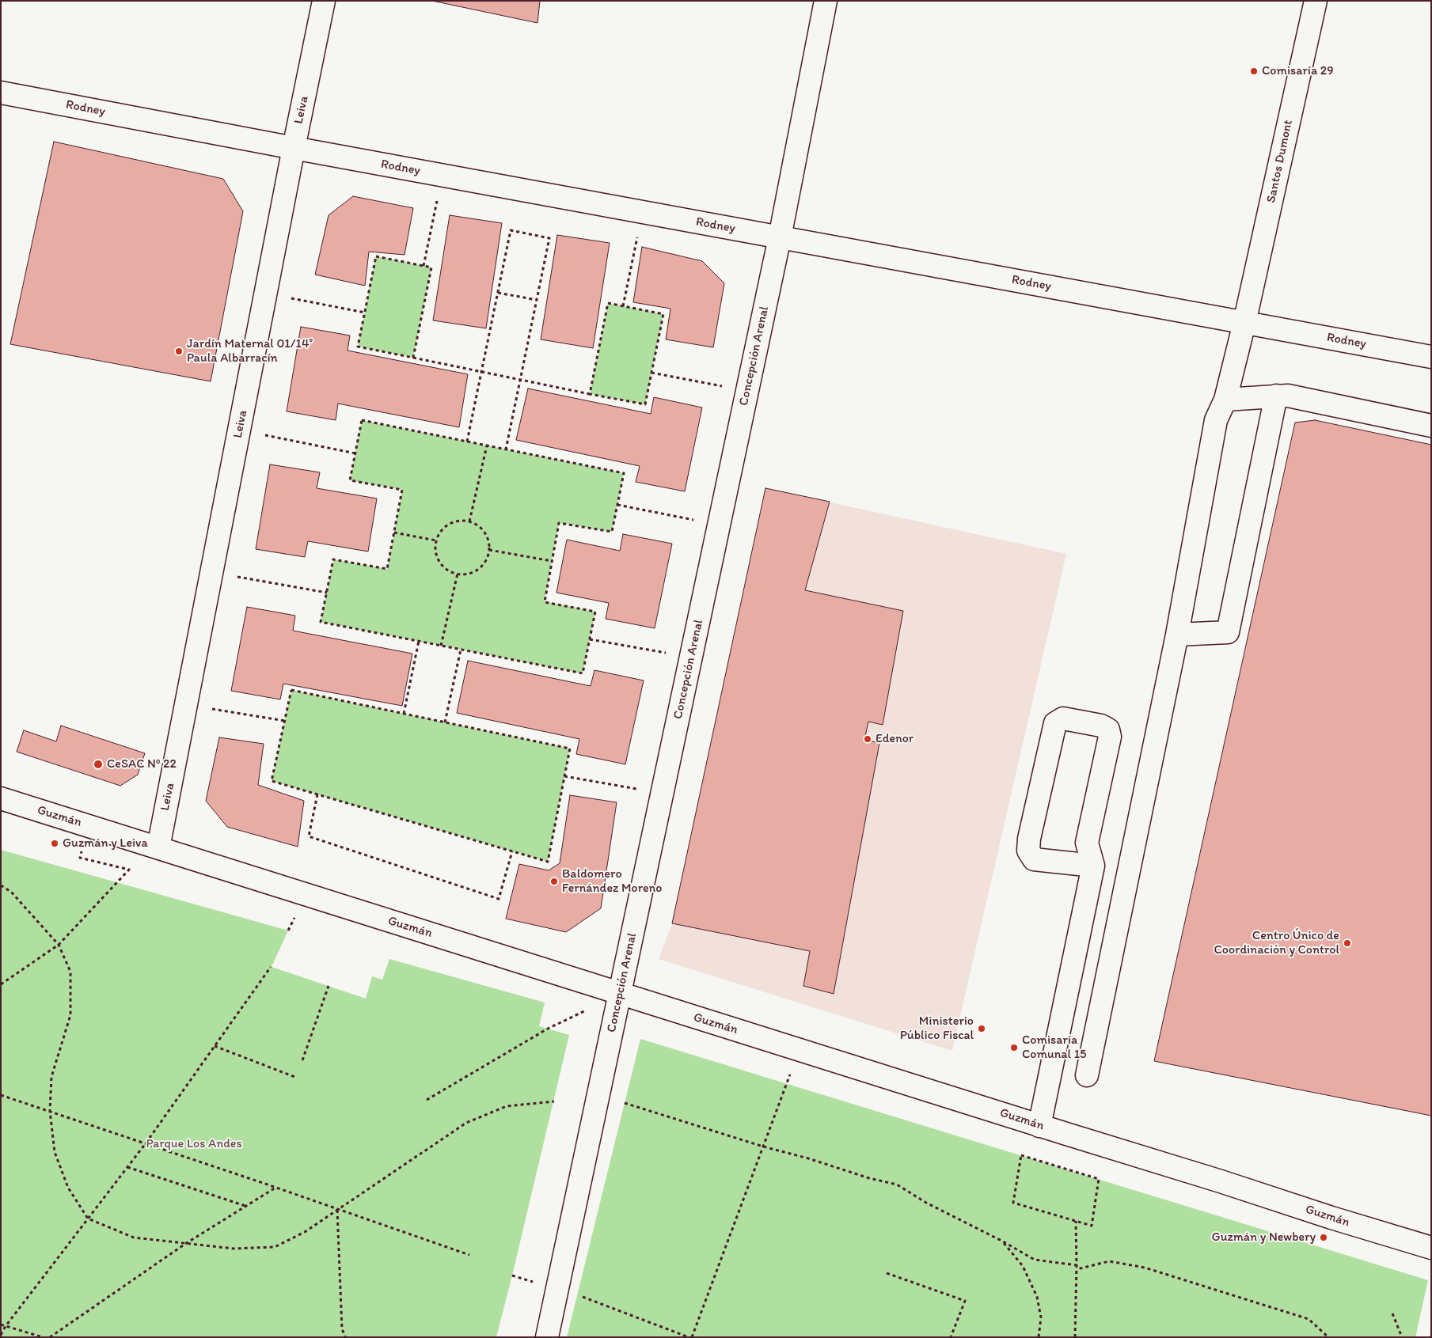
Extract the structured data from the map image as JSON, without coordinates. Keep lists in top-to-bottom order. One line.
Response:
{"streets":{"street":["Rodney","Leiva","Santos Dumont","Concepción Arenal","Guzmán"]},"crossings":[["Rodney","Leiva"],["Rodney","Santos Dumont"],["Rodney","Concepción Arenal"],["Leiva","Guzmán"],["Concepción Arenal","Guzmán"]],"parks":["Parque Los Andes"],"places":["Comisaría 29","Jardín Maternal 01/14° Paula Albarracín","Edenor","CeSAC Nº 22","Guzmán y Leiva","Baldomero Fernández Moreno","Centro Único de Coordinación y Control","Ministerio Público Fiscal","Comisaría Comunal 15","Guzmán y Newbery"]}
